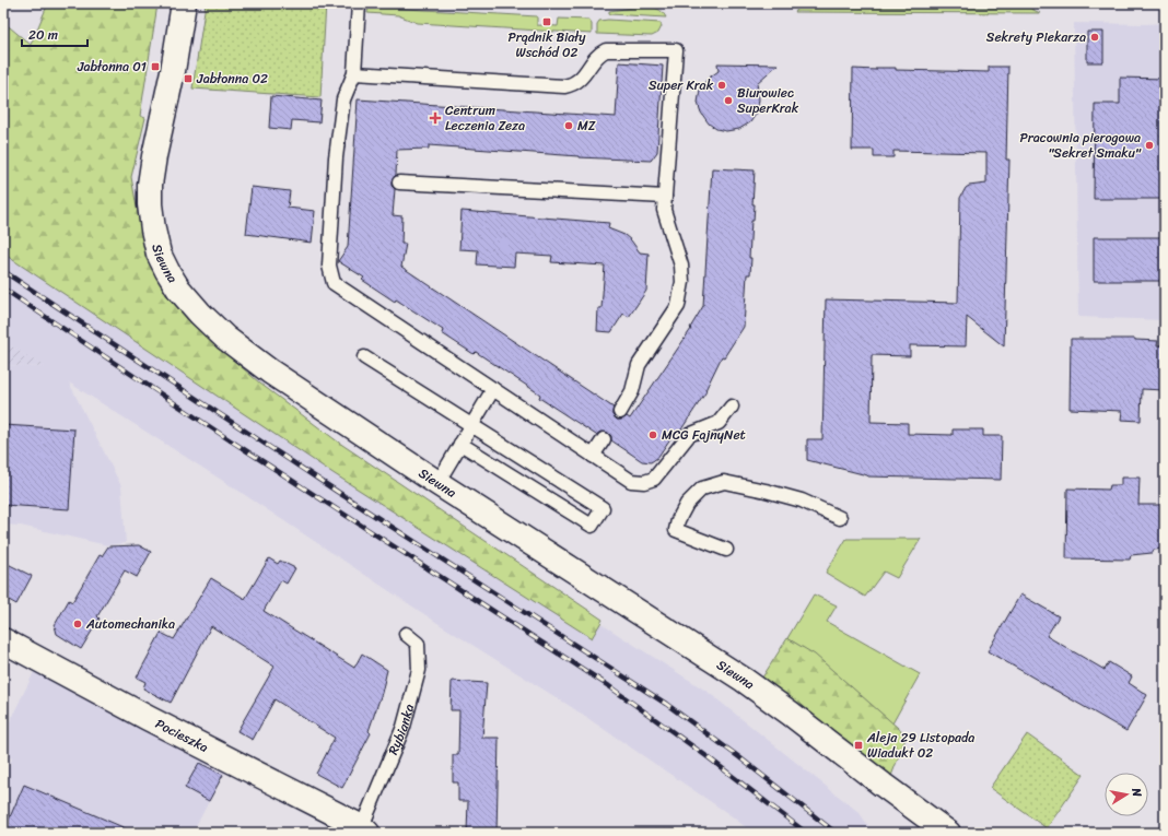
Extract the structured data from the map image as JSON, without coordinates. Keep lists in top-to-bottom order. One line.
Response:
{"streets":{"street":["Siewna","Pocieszka"],"lane":["Rybianka"]},"crossings":[["Rybianka","Pocieszka"]],"places":{"transit":["Prądnik Biały Wschód 02","Jabłonna 01","Jabłonna 02","Aleja 29 Listopada Wiadukt 02"],"other":["Sekrety Piekarza","Super Krak","Biurowiec SuperKrak","MZ","Pracownia pierogowa \"Sekret Smaku\"","MCG FajnyNet","Automechanika"],"health":["Centrum Leczenia Zeza"]},"scale_bar":"20 m","north":"right"}
